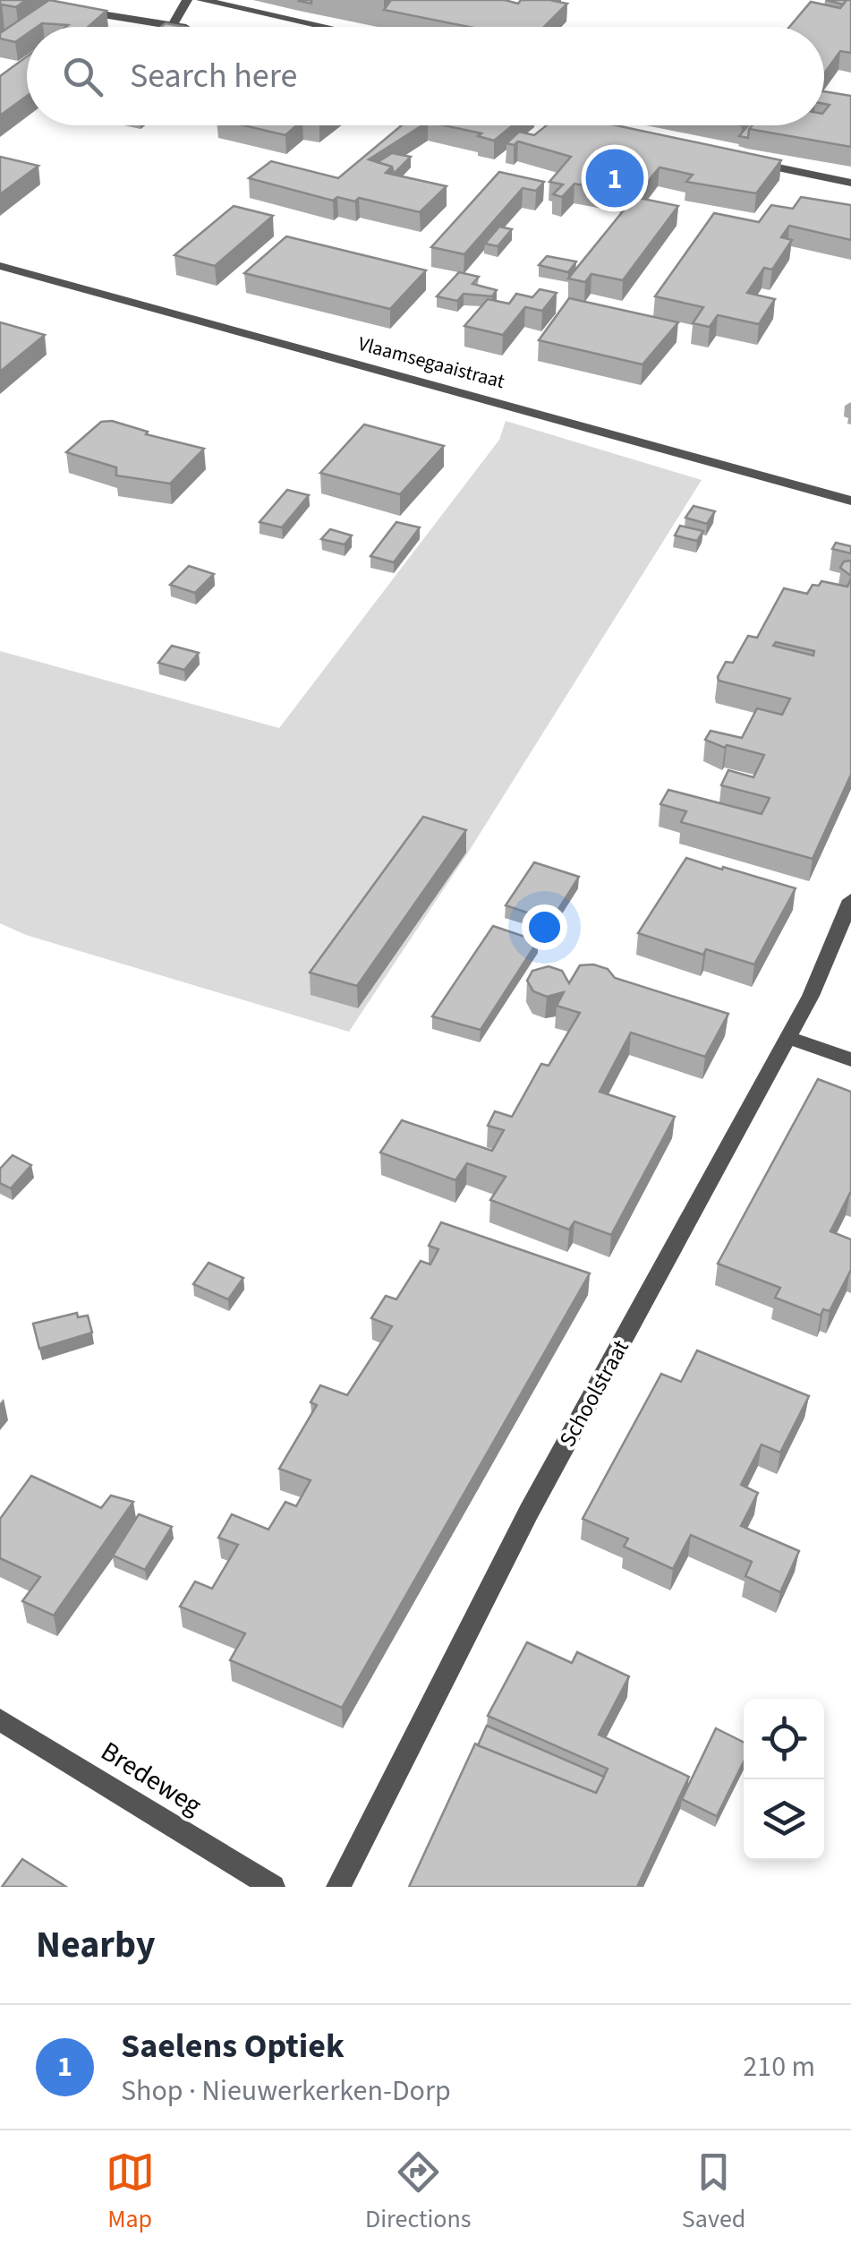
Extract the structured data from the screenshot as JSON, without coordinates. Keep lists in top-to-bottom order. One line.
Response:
{"streets":{"street":["Vlaamsegaaistraat","Schoolstraat","Bredeweg"]},"page":{"search":"Search here","pins":"1","heading":"Nearby","list":[{"mark":"1","name":"Saelens Optiek","note":"Shop · Nieuwerkerken-Dorp","value":"210 m"}],"nav":["Map","Directions","Saved"]}}
